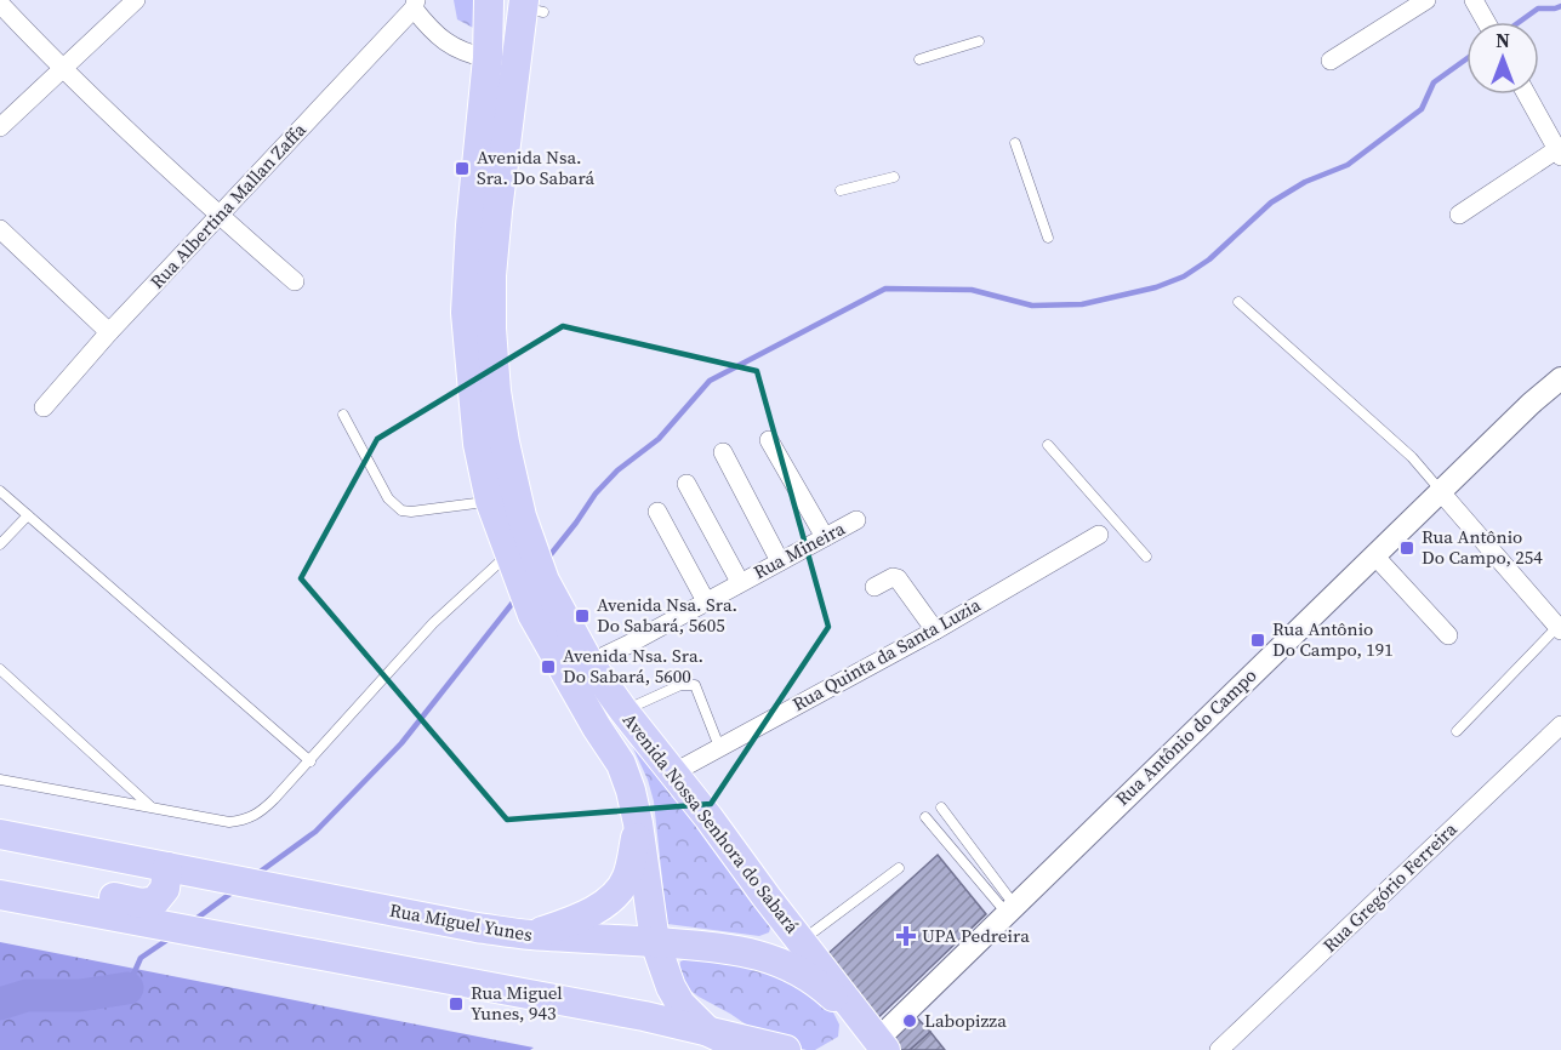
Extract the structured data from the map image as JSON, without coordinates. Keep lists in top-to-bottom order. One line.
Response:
{"streets":{"main road":["Avenida Nossa Senhora do Sabará","Rua Miguel Yunes"],"street":["Rua Albertina Mallan Zaffa","Rua Mineira","Rua Quinta da Santa Luzia","Rua Antônio do Campo","Rua Gregório Ferreira"]},"crossings":[["Rua Mineira","Avenida Nossa Senhora do Sabará"],["Rua Quinta da Santa Luzia","Avenida Nossa Senhora do Sabará"],["Rua Antônio do Campo","Avenida Nossa Senhora do Sabará"],["Rua Antônio do Campo","Rua Miguel Yunes"],["Avenida Nossa Senhora do Sabará","Rua Miguel Yunes"]],"places":{"transit":["Avenida Nsa. Sra. Do Sabará","Rua Antônio Do Campo, 254","Avenida Nsa. Sra. Do Sabará, 5605","Rua Antônio Do Campo, 191","Avenida Nsa. Sra. Do Sabará, 5600","Rua Miguel Yunes, 943"],"health":["UPA Pedreira"],"other":["Labopizza"]},"north":"top"}
